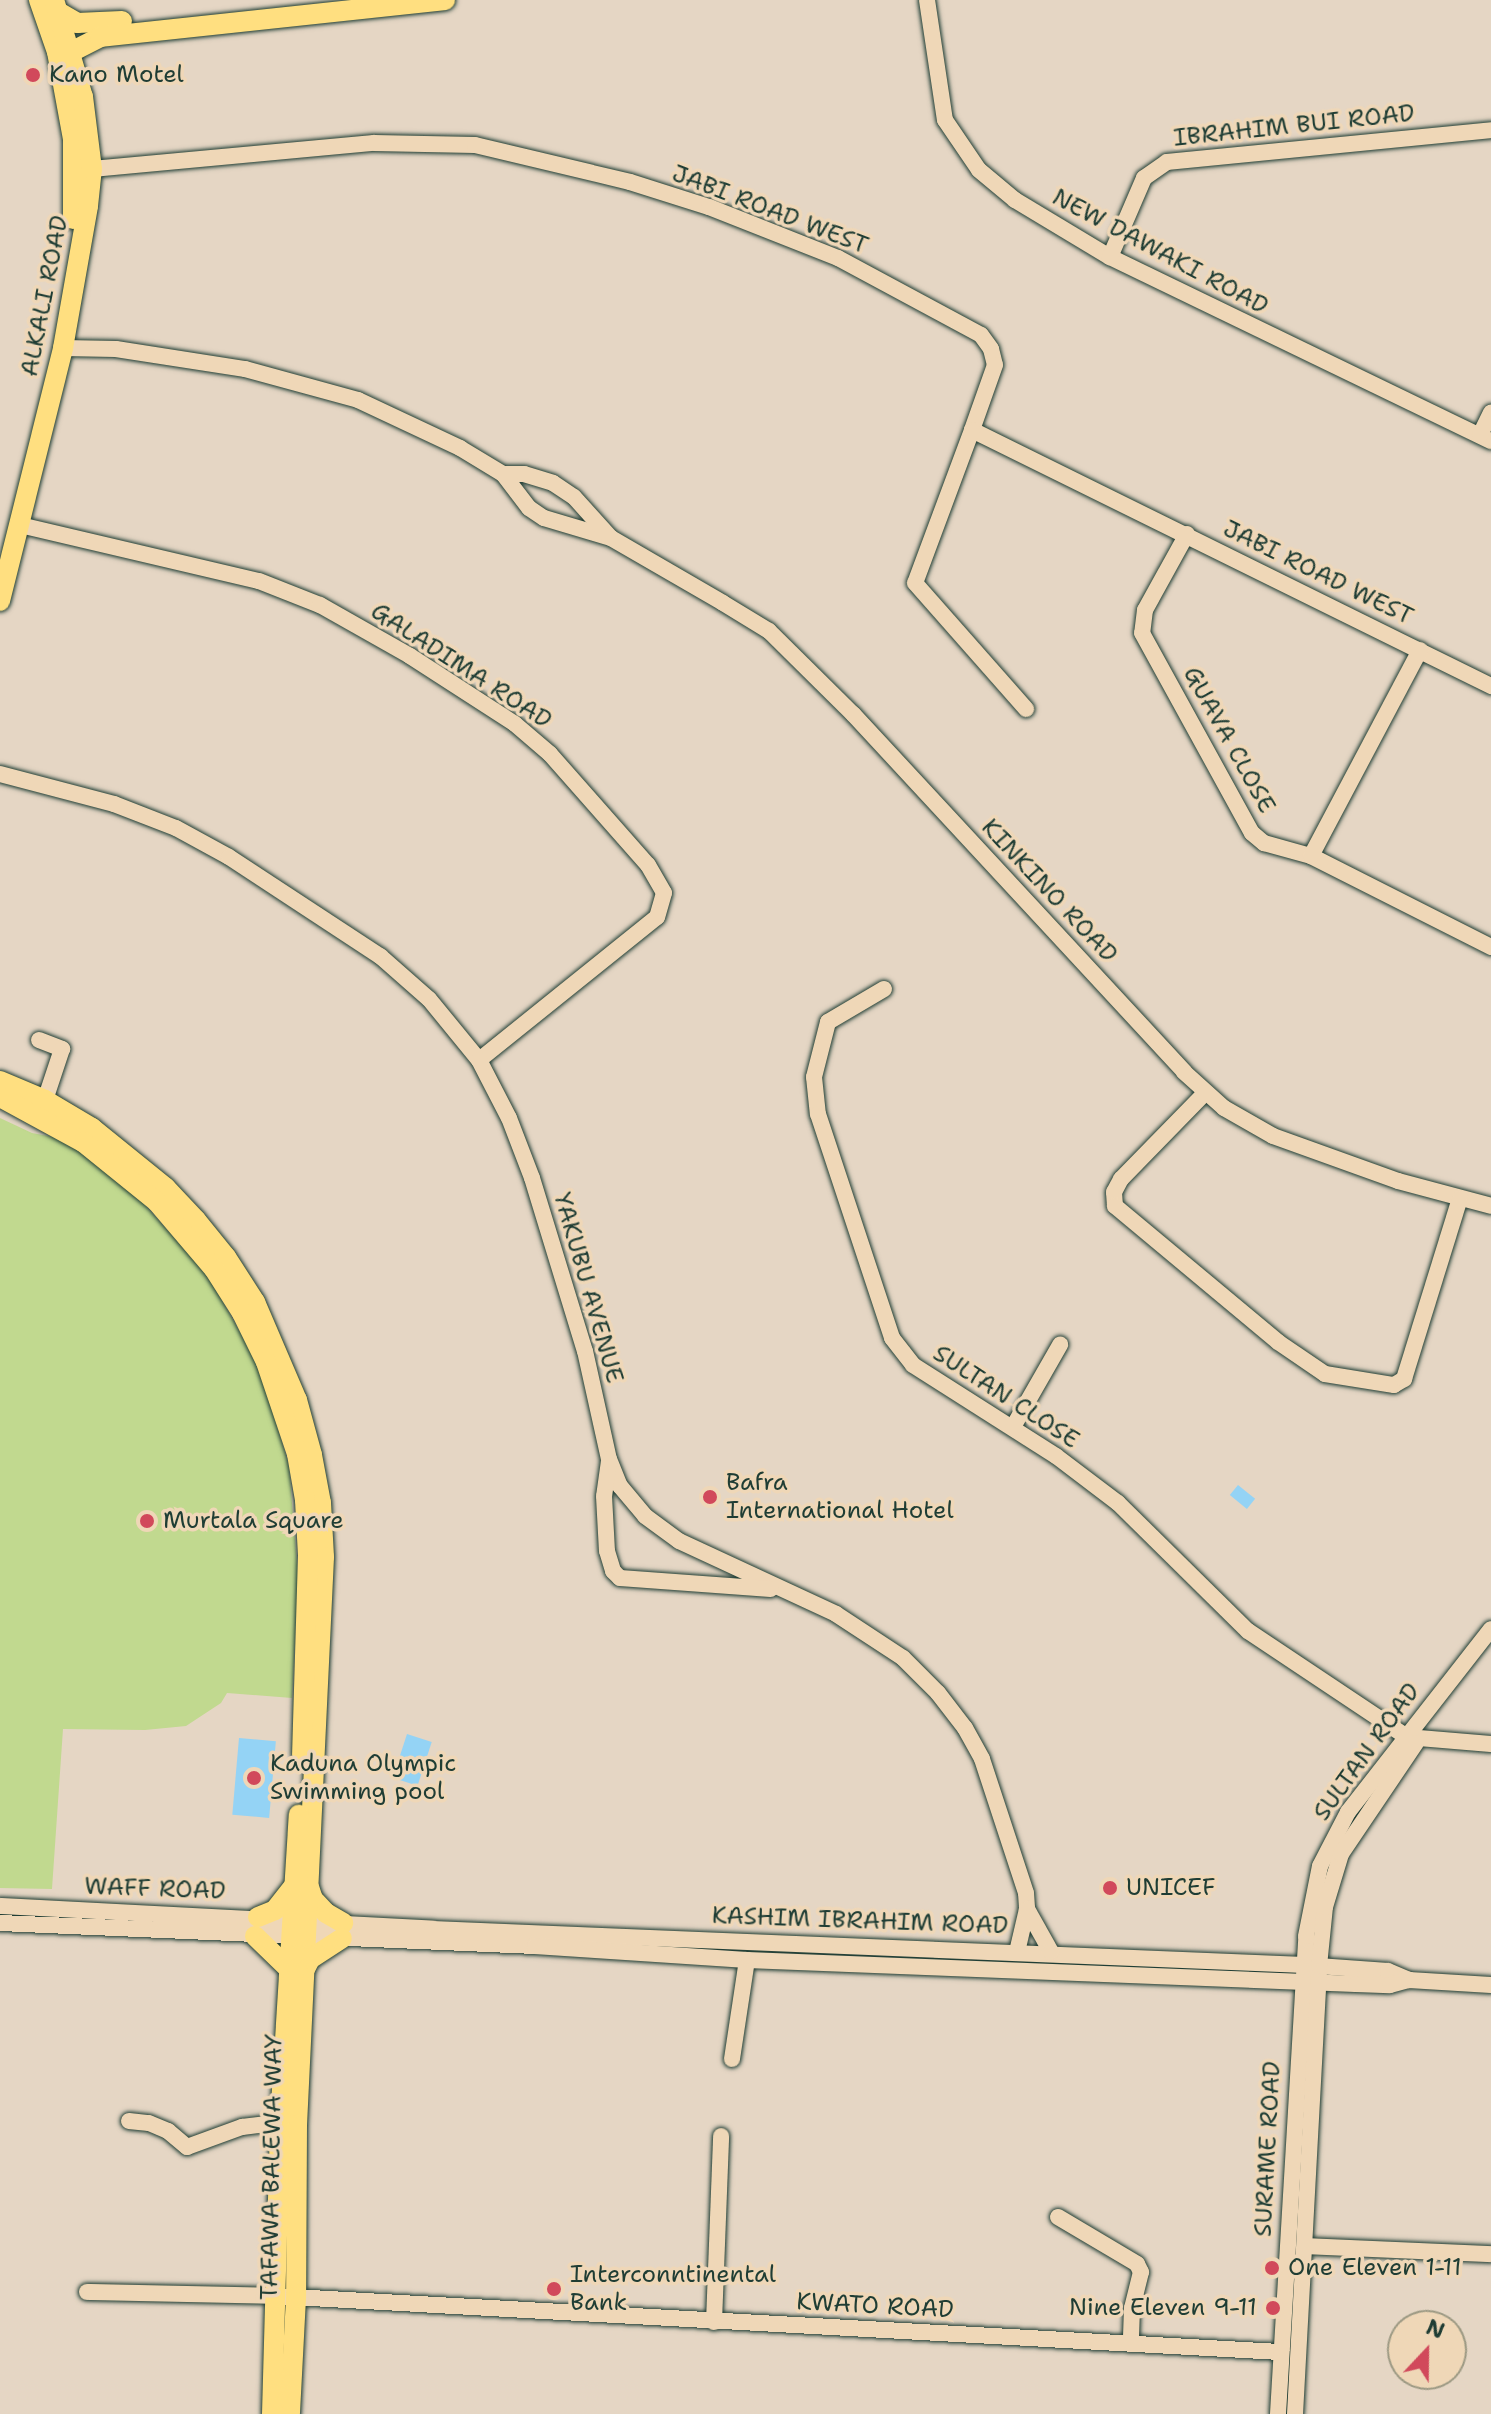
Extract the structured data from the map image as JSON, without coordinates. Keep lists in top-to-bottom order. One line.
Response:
{"streets":{"main road":["ALKALI ROAD","TAFAWA BALEWA WAY"],"street":["IBRAHIM BUI ROAD","JABI ROAD WEST","NEW DAWAKI ROAD","GALADIMA ROAD","GUAVA CLOSE","KINKINO ROAD","YAKUBU AVENUE","SULTAN CLOSE","SULTAN ROAD","WAFF ROAD","KASHIM IBRAHIM ROAD","SURAME ROAD","KWATO ROAD"]},"crossings":[["IBRAHIM BUI ROAD","NEW DAWAKI ROAD"],["JABI ROAD WEST","ALKALI ROAD"],["JABI ROAD WEST","GUAVA CLOSE"],["ALKALI ROAD","GALADIMA ROAD"],["ALKALI ROAD","KINKINO ROAD"],["GALADIMA ROAD","YAKUBU AVENUE"],["YAKUBU AVENUE","KASHIM IBRAHIM ROAD"],["SULTAN CLOSE","SULTAN ROAD"],["SULTAN ROAD","KASHIM IBRAHIM ROAD"],["SULTAN ROAD","SURAME ROAD"],["WAFF ROAD","KASHIM IBRAHIM ROAD"],["WAFF ROAD","TAFAWA BALEWA WAY"],["KASHIM IBRAHIM ROAD","SURAME ROAD"],["KASHIM IBRAHIM ROAD","TAFAWA BALEWA WAY"],["SURAME ROAD","KWATO ROAD"],["TAFAWA BALEWA WAY","KWATO ROAD"]],"places":["Kano Motel","Bafra International Hotel","Murtala Square","Kaduna Olympic Swimming pool","UNICEF","One Eleven 1-11","Interconntinental Bank","Nine Eleven 9-11"],"north":"top"}
